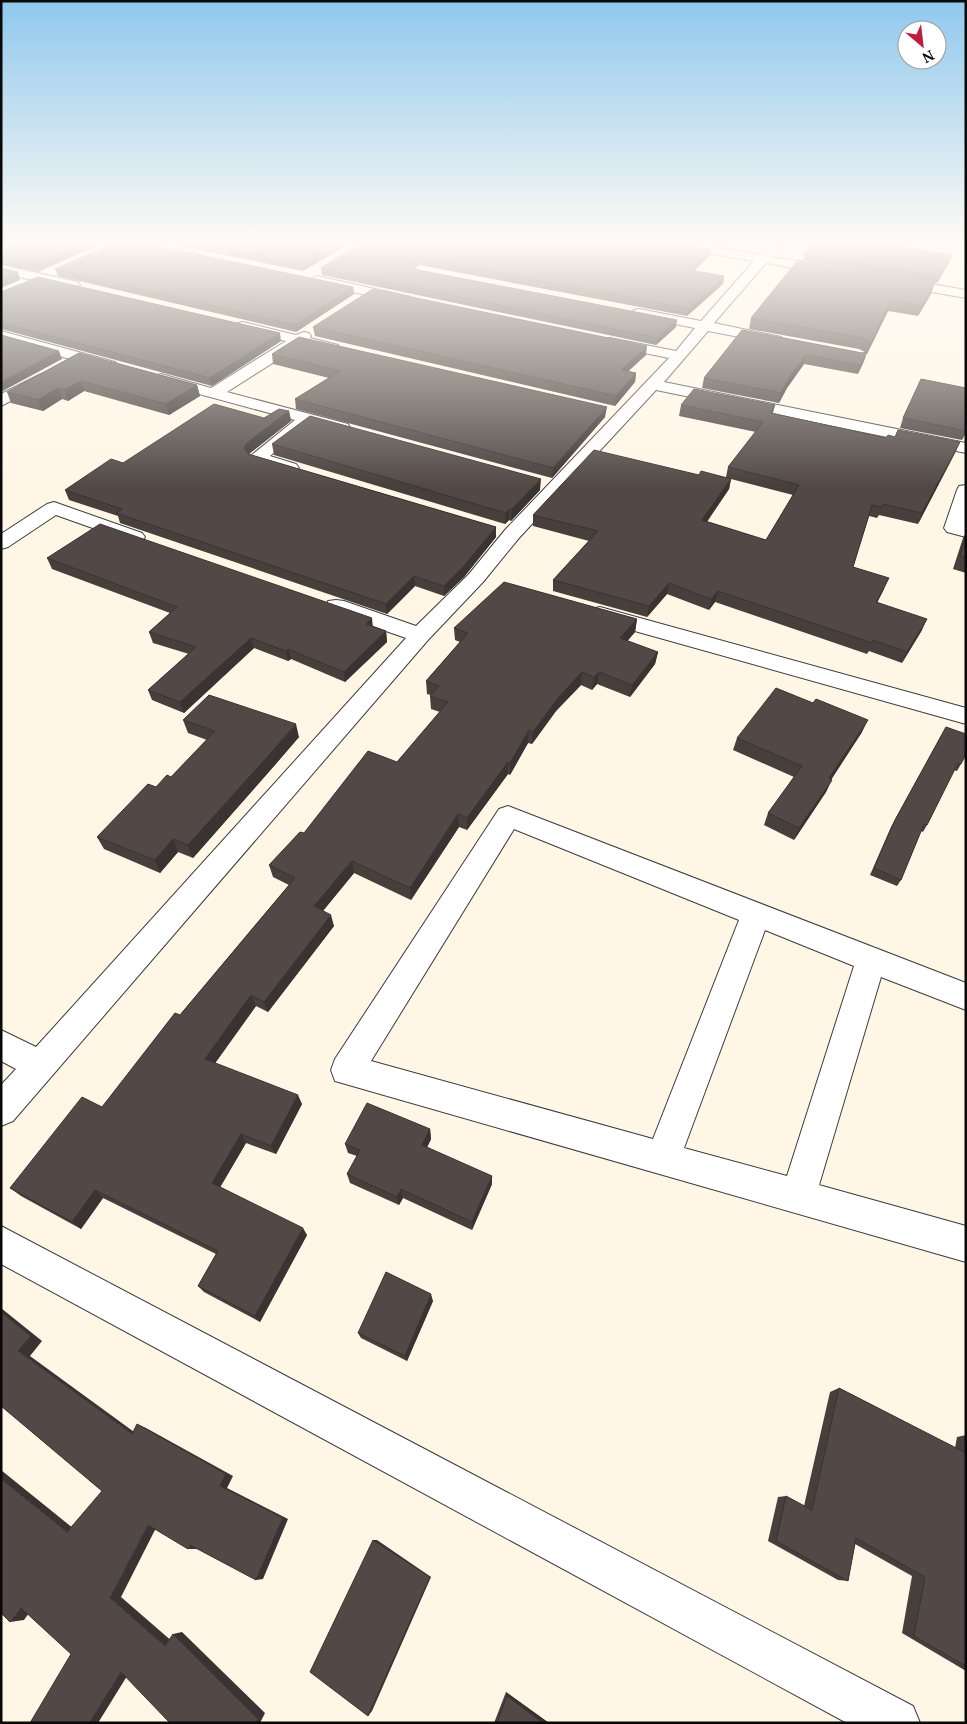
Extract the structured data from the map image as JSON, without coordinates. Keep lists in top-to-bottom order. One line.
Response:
{"north":"bottom right"}
